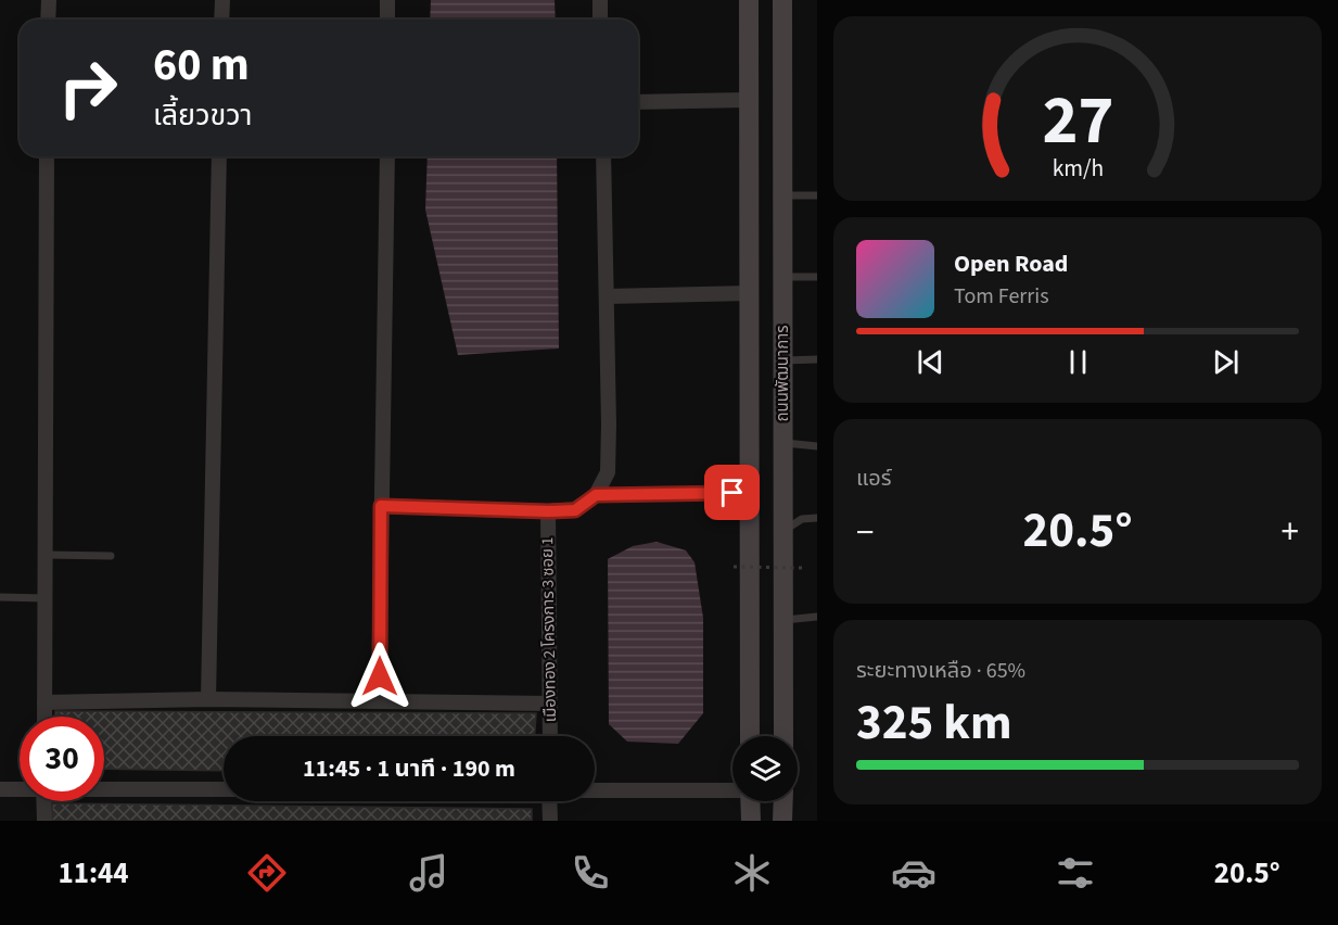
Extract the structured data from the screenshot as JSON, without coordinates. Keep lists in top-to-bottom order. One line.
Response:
{"streets":{"main road":["ถนนพัฒนาการ"],"street":["เมืองทอง 2 โครงการ 3 ซอย 1"]},"page":{"turn":["60 m","เลี้ยวขวา"],"song":["Open Road","Tom Ferris"],"tile":["แอร์",["ระยะทางเหลือ · 65%","325 km"]],"heat":["−","20.5°","+"],"limit":"30","trip":"11:45 · 1 นาที · 190 m","tabs":["11:44","20.5°"],"gauge":["27","km/h"]}}
